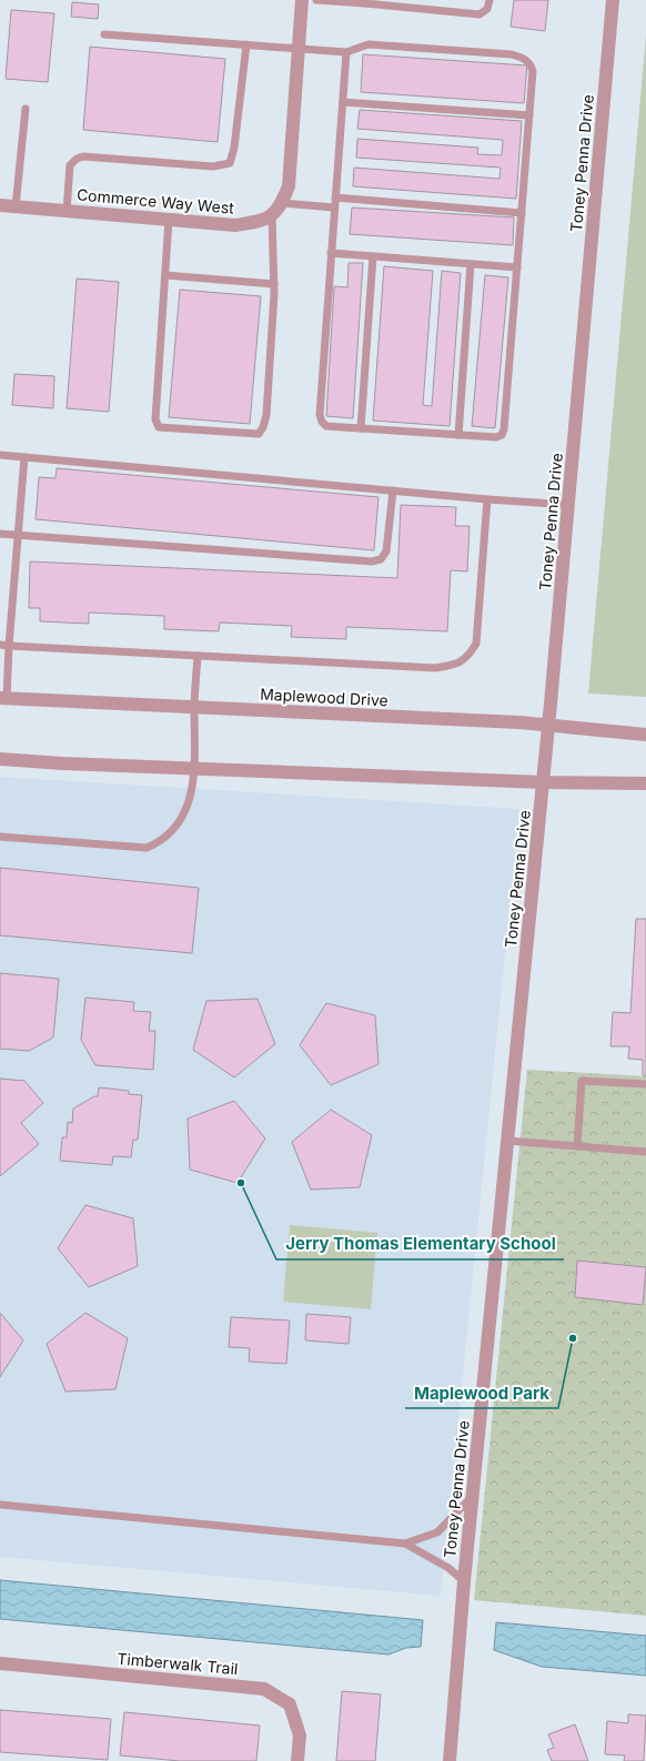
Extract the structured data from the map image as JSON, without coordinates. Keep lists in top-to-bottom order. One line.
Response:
{"streets":{"street":["Toney Penna Drive","Commerce Way West","Maplewood Drive","Timberwalk Trail"]},"crossings":[["Toney Penna Drive","Maplewood Drive"]],"places":["Jerry Thomas Elementary School","Maplewood Park"]}
